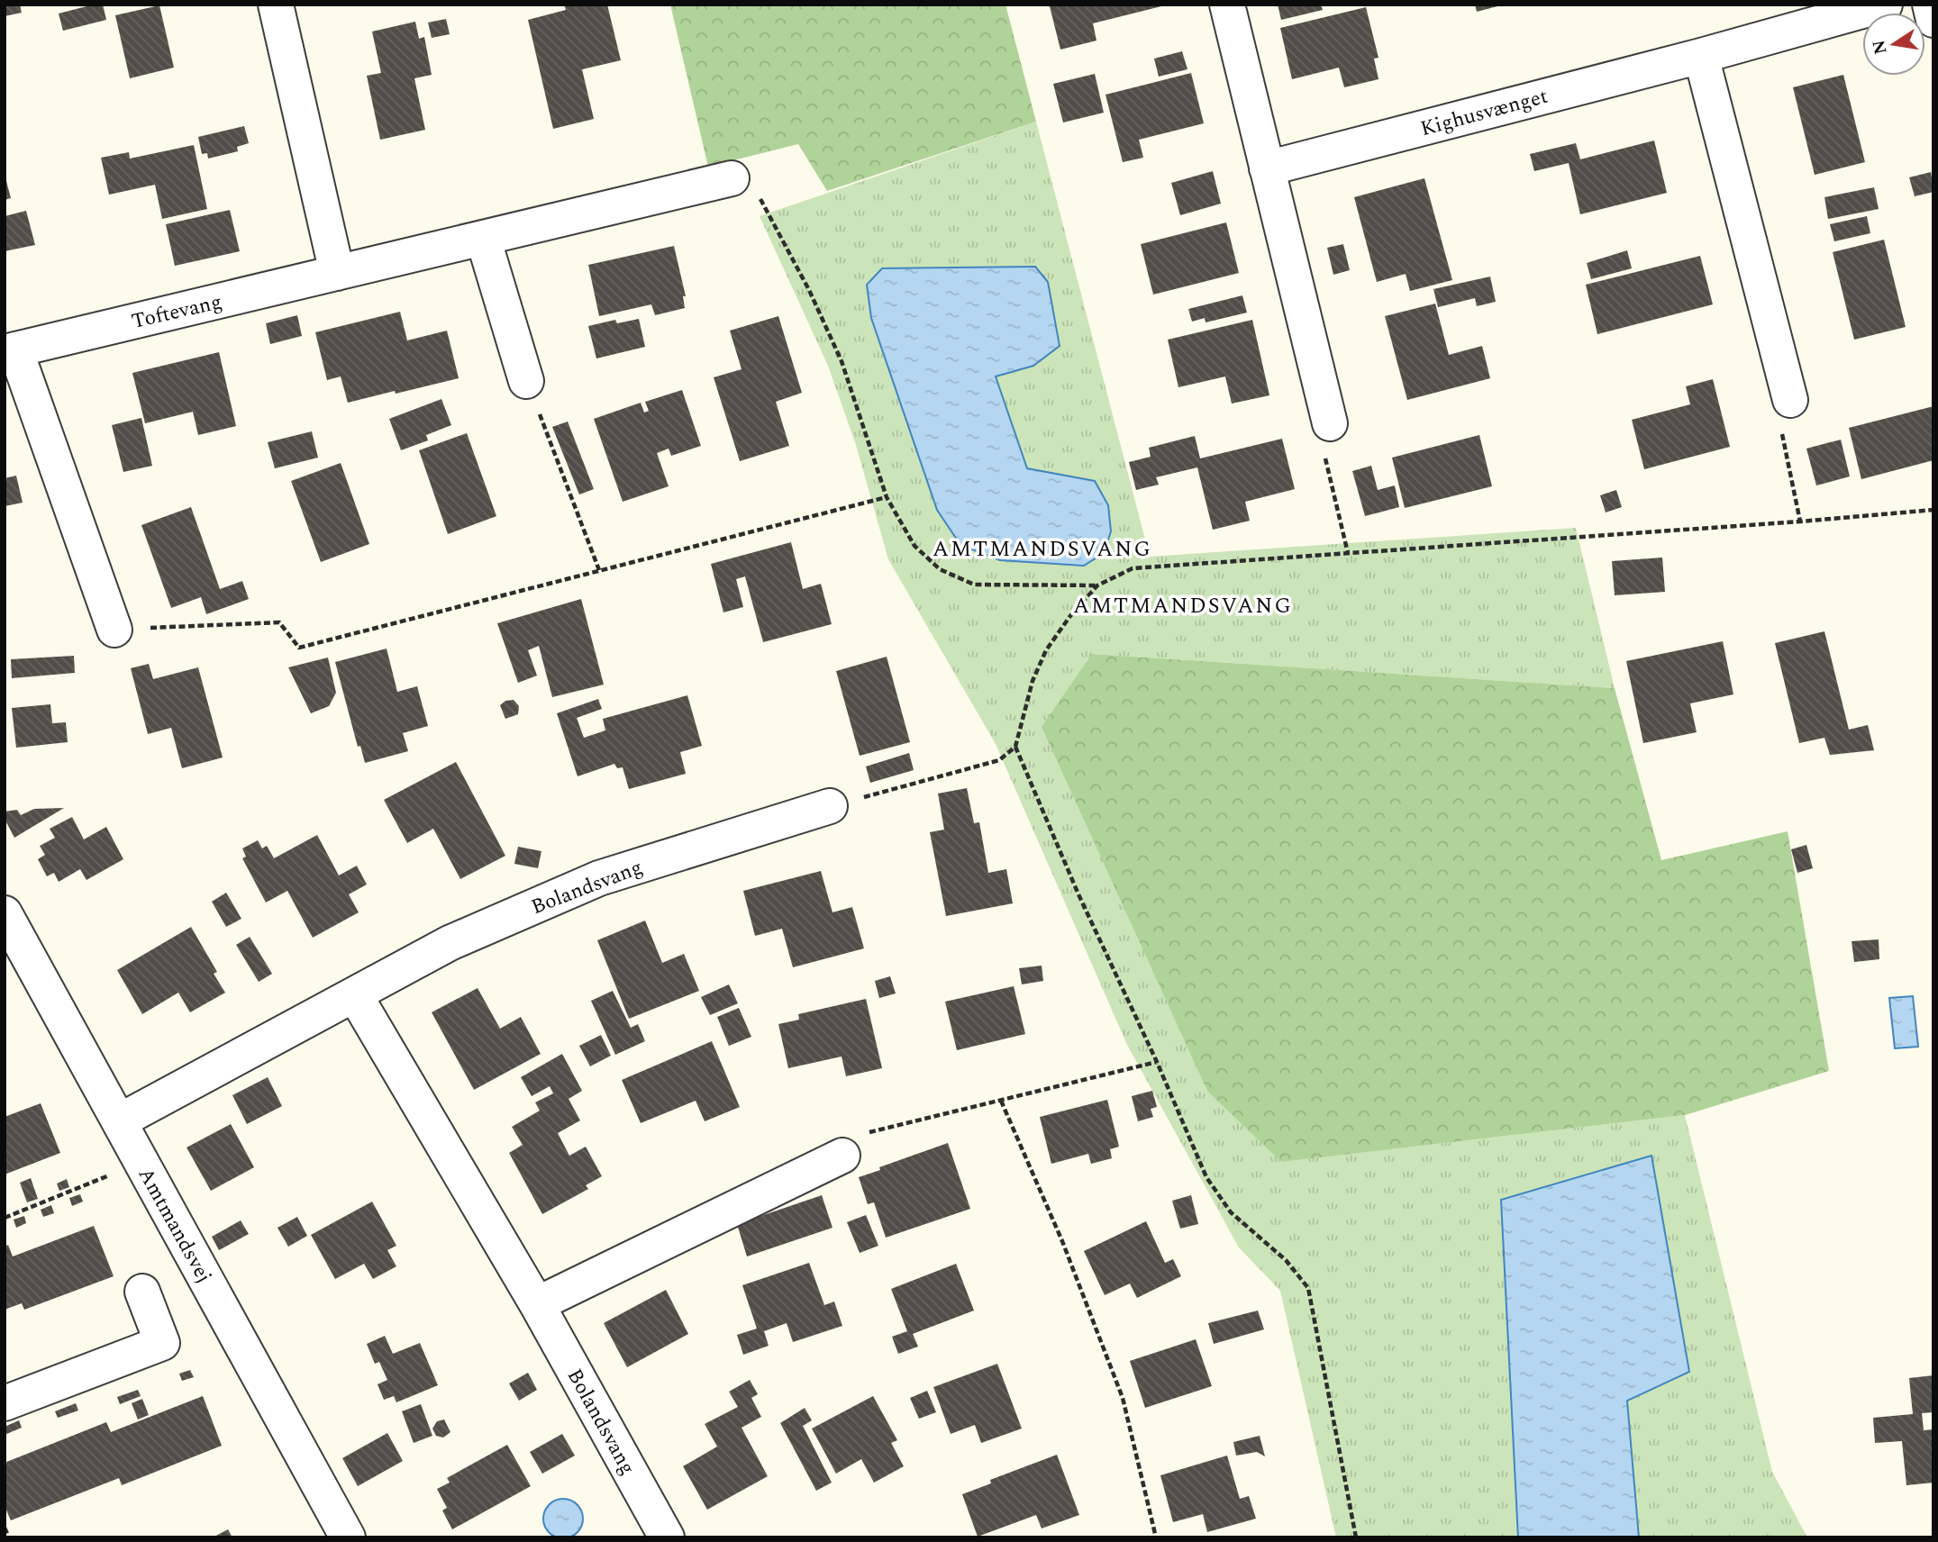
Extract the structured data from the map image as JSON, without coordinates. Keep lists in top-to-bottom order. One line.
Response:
{"streets":{"street":["Kighusvænget","Toftevang","Bolandsvang","Amtmandsvej"]},"crossings":[["Bolandsvang","Amtmandsvej"]],"districts":["AMTMANDSVANG","AMTMANDSVANG"],"north":"left"}
